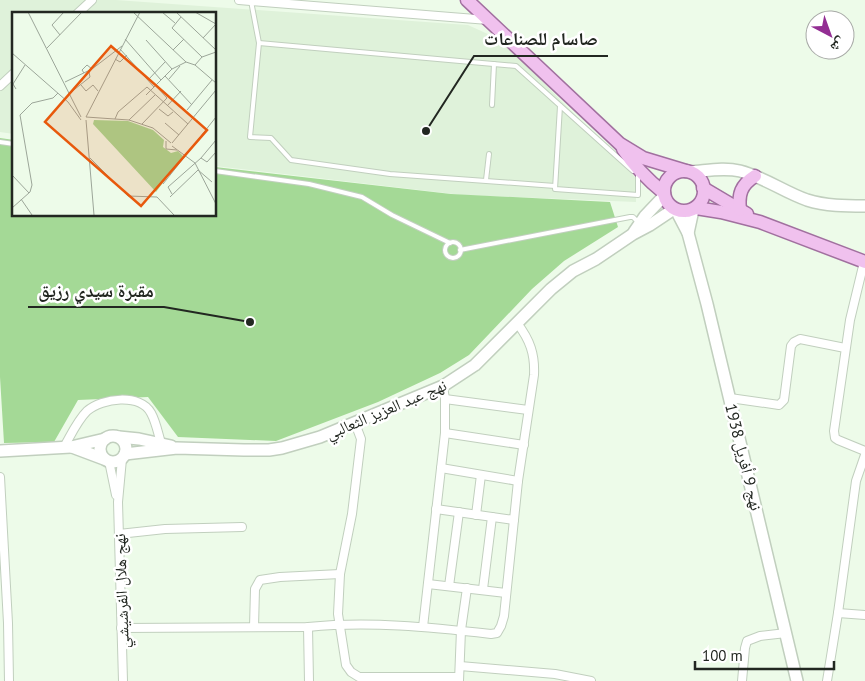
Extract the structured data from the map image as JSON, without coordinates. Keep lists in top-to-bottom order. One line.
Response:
{"streets":{"street":["نهج عبد العزيز الثعالبي","نهج 9 أفريل 1938","نهج هلال الفرشيشي"]},"crossings":[["نهج عبد العزيز الثعالبي","نهج هلال الفرشيشي"]],"places":["صاسام للصناعات","مقبرة سيدي رزيق"],"scale_bar":"100 m","north":"bottom right"}
